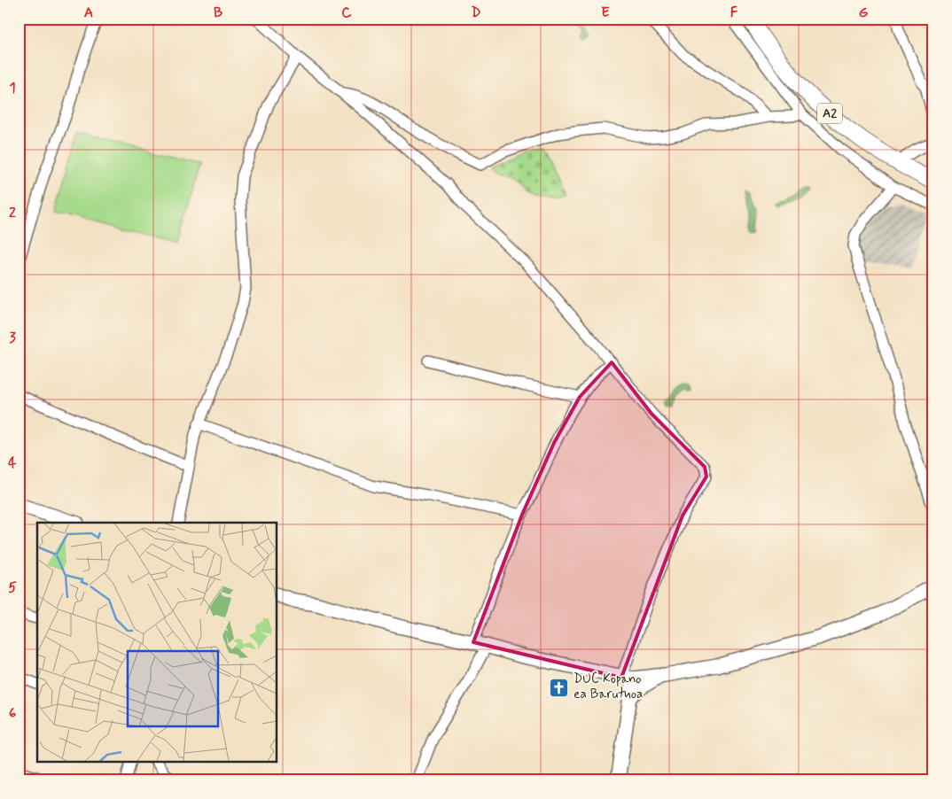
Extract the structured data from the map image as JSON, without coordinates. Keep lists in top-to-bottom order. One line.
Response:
{"streets":{"main road":["A2"]},"places":{"church":["DUC Kopano ea Barutuoa"]},"grid":{"columns":["A","B","C","D","E","F","G"],"rows":["1","2","3","4","5","6"]}}
